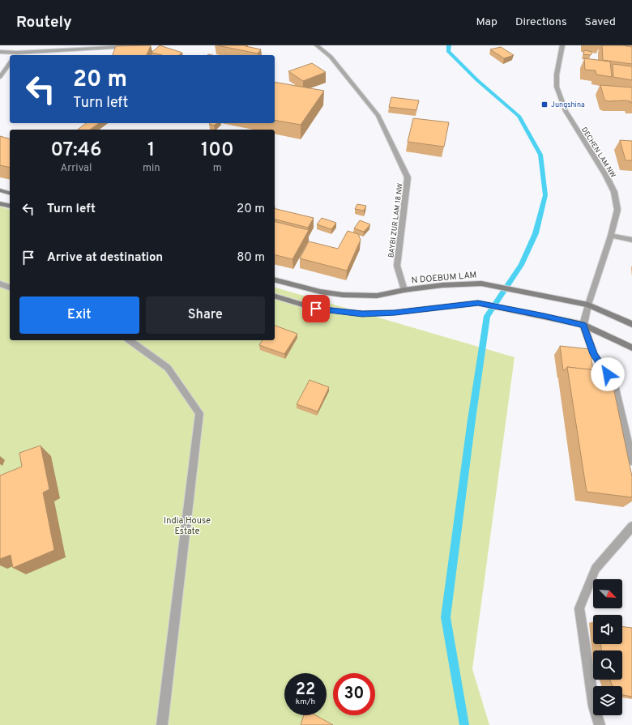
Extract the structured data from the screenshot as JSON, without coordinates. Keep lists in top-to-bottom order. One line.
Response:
{"streets":{"main road":["N DOEBUM LAM"],"street":["DECHEN LAM NW","BAYBI ZUR LAM 18 NW"]},"crossings":[["DECHEN LAM NW","N DOEBUM LAM"],["BAYBI ZUR LAM 18 NW","N DOEBUM LAM"]],"parks":["India House Estate"],"places":{"transit":["Jungshina"]},"north":"bottom right","page":{"header":"Routely","nav":["Map","Directions","Saved"],"turn":["20 m","Turn left"],"eta":["07:46","Arrival","1","min","100","m"],"list":[{"name":"Turn left","value":"20 m"},{"name":"Arrive at destination","value":"80 m"}],"buttons":["Exit","Share"],"speed":"22 km/h","limit":"30"}}
